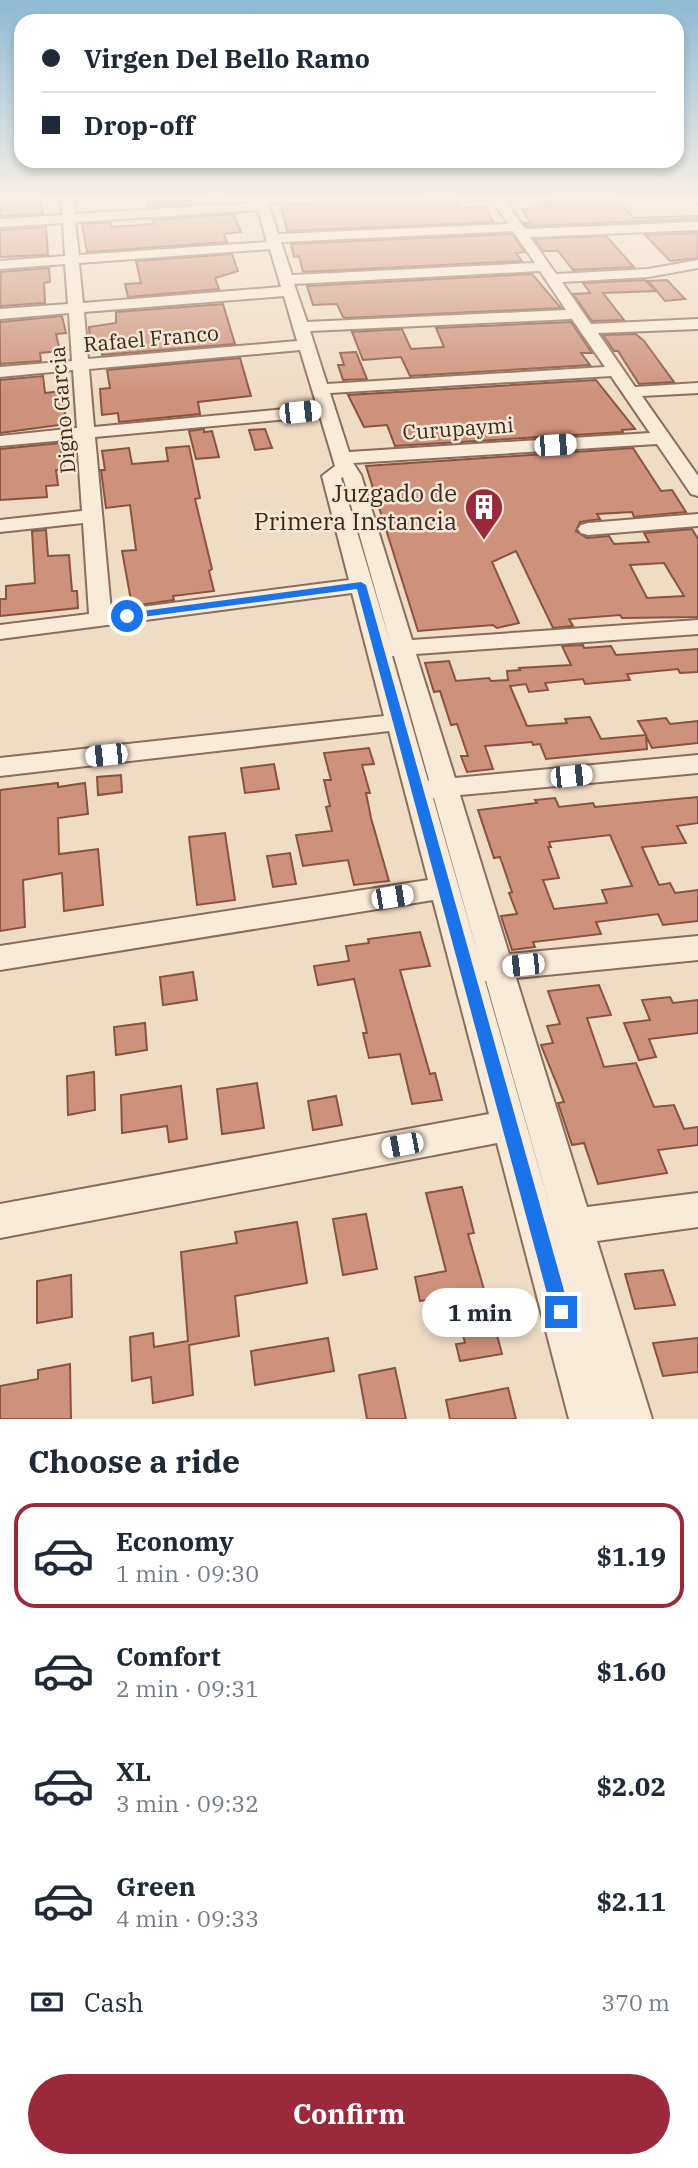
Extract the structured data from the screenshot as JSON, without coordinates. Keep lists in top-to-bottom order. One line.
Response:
{"streets":{"street":["Rafael Franco","Digno Garcia","Curupaymi"]},"crossings":[["Rafael Franco","Digno Garcia"]],"places":{"building":["Juzgado de Primera Instancia"]},"page":{"banner":["Virgen Del Bello Ramo","Drop-off"],"bubble":"1 min","heading":"Choose a ride","list":[{"name":"Economy","note":"1 min · 09:30","value":"$1.19"},{"name":"Comfort","note":"2 min · 09:31","value":"$1.60"},{"name":"XL","note":"3 min · 09:32","value":"$2.02"},{"name":"Green","note":"4 min · 09:33","value":"$2.11"}],"pay":["Cash","370 m"],"buttons":"Confirm"}}
